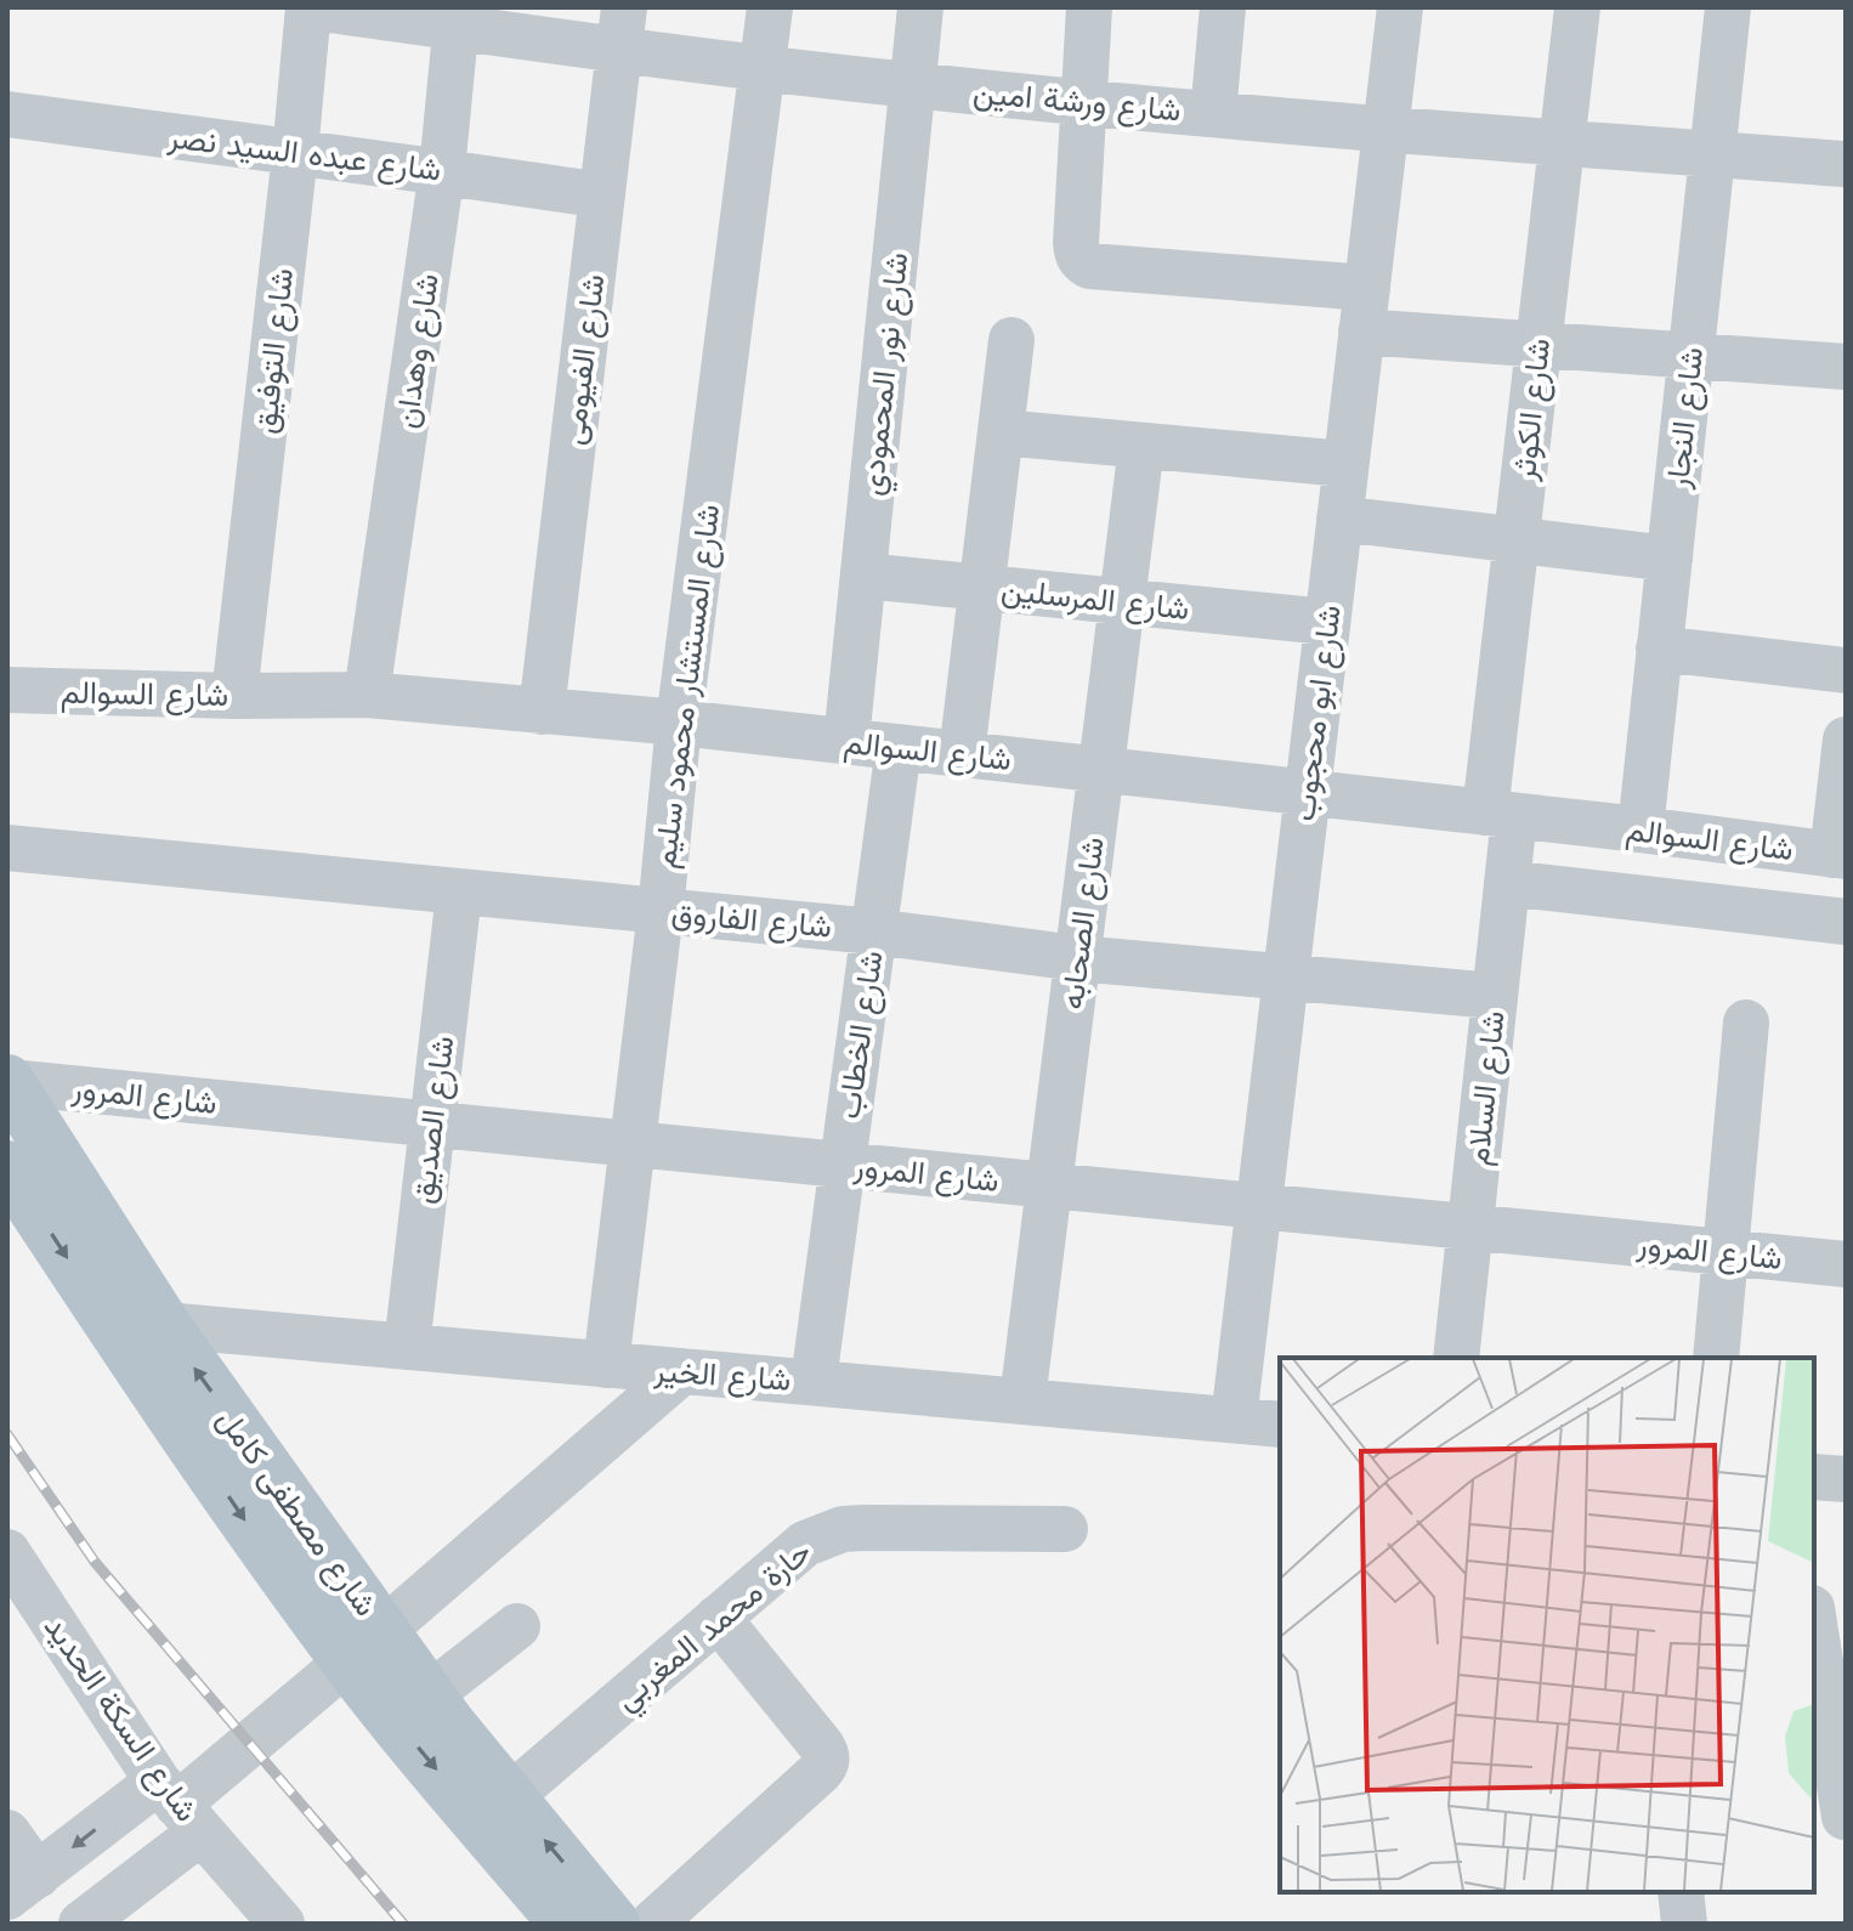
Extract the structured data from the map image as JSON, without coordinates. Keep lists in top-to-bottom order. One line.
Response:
{"streets":{"main road":["شارع مصطفى كامل"],"street":["شارع ورشة امين","شارع عبده السيد نصر","شارع التوفيق","شارع وهدان","شارع الفيومى","شارع نور المحمودي","شارع الكوثر","شارع النجار","شارع المرسلين","شارع المستشار محمود سليم","شارع السوالم","شارع ابو محجوب","شارع الفاروق","شارع الصحابه","شارع الخطاب","شارع السلام","شارع المرور","شارع الصديق","شارع الخير","حارة محمد المغربي","شارع السكة الحديد"]},"crossings":[["شارع ورشة امين","شارع التوفيق"],["شارع ورشة امين","شارع وهدان"],["شارع ورشة امين","شارع الفيومى"],["شارع ورشة امين","شارع نور المحمودي"],["شارع ورشة امين","شارع الكوثر"],["شارع ورشة امين","شارع النجار"],["شارع ورشة امين","شارع المستشار محمود سليم"],["شارع ورشة امين","شارع ابو محجوب"],["شارع عبده السيد نصر","شارع التوفيق"],["شارع عبده السيد نصر","شارع وهدان"],["شارع عبده السيد نصر","شارع الفيومى"],["شارع التوفيق","شارع السوالم"],["شارع وهدان","شارع السوالم"],["شارع الفيومى","شارع السوالم"],["شارع نور المحمودي","شارع المرسلين"],["شارع نور المحمودي","شارع السوالم"],["شارع الكوثر","شارع السوالم"],["شارع الكوثر","شارع السلام"],["شارع النجار","شارع السوالم"],["شارع المرسلين","شارع ابو محجوب"],["شارع المرسلين","شارع الصحابه"],["شارع المستشار محمود سليم","شارع السوالم"],["شارع المستشار محمود سليم","شارع الفاروق"],["شارع المستشار محمود سليم","شارع المرور"],["شارع المستشار محمود سليم","شارع الخير"],["شارع السوالم","شارع ابو محجوب"],["شارع السوالم","شارع الصحابه"],["شارع السوالم","شارع الخطاب"],["شارع السوالم","شارع السلام"],["شارع ابو محجوب","شارع الفاروق"],["شارع ابو محجوب","شارع المرور"],["شارع ابو محجوب","شارع الخير"],["شارع الفاروق","شارع الصحابه"],["شارع الفاروق","شارع الخطاب"],["شارع الفاروق","شارع السلام"],["شارع الفاروق","شارع الصديق"],["شارع الصحابه","شارع المرور"],["شارع الصحابه","شارع الخير"],["شارع الخطاب","شارع المرور"],["شارع الخطاب","شارع الخير"],["شارع السلام","شارع المرور"],["شارع المرور","شارع الصديق"],["شارع المرور","شارع مصطفى كامل"],["شارع الصديق","شارع الخير"],["شارع الخير","شارع مصطفى كامل"],["شارع مصطفى كامل","حارة محمد المغربي"]]}
